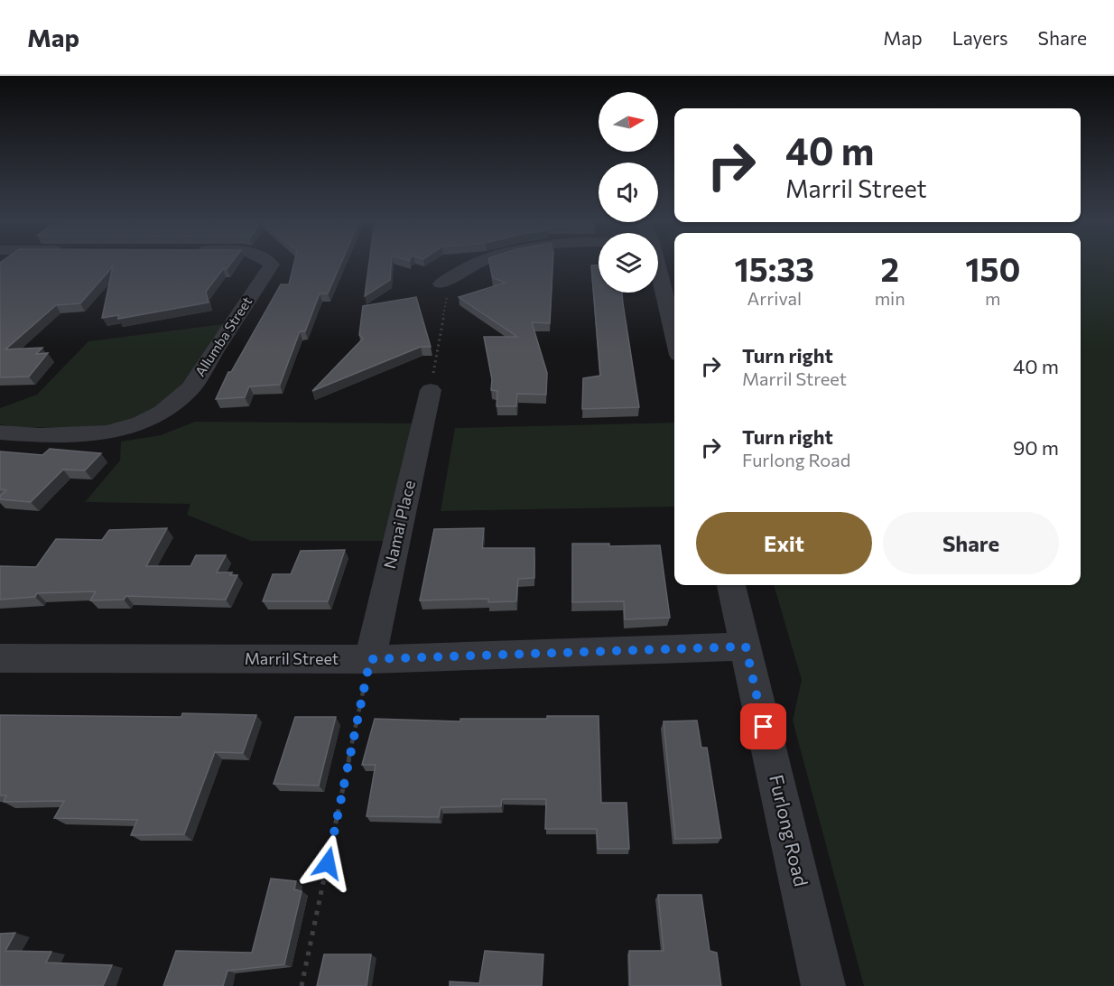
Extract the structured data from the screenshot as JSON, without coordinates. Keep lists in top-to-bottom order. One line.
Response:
{"streets":{"street":["Allumba Street","Namai Place","Marril Street","Furlong Road"]},"crossings":[["Namai Place","Marril Street"],["Marril Street","Furlong Road"]],"north":"right","page":{"header":"Map","nav":["Map","Layers","Share"],"turn":["40 m","Marril Street"],"eta":["15:33","Arrival","2","min","150","m"],"list":[{"name":"Turn right","note":"Marril Street","value":"40 m"},{"name":"Turn right","note":"Furlong Road","value":"90 m"}],"buttons":["Exit","Share"]}}
